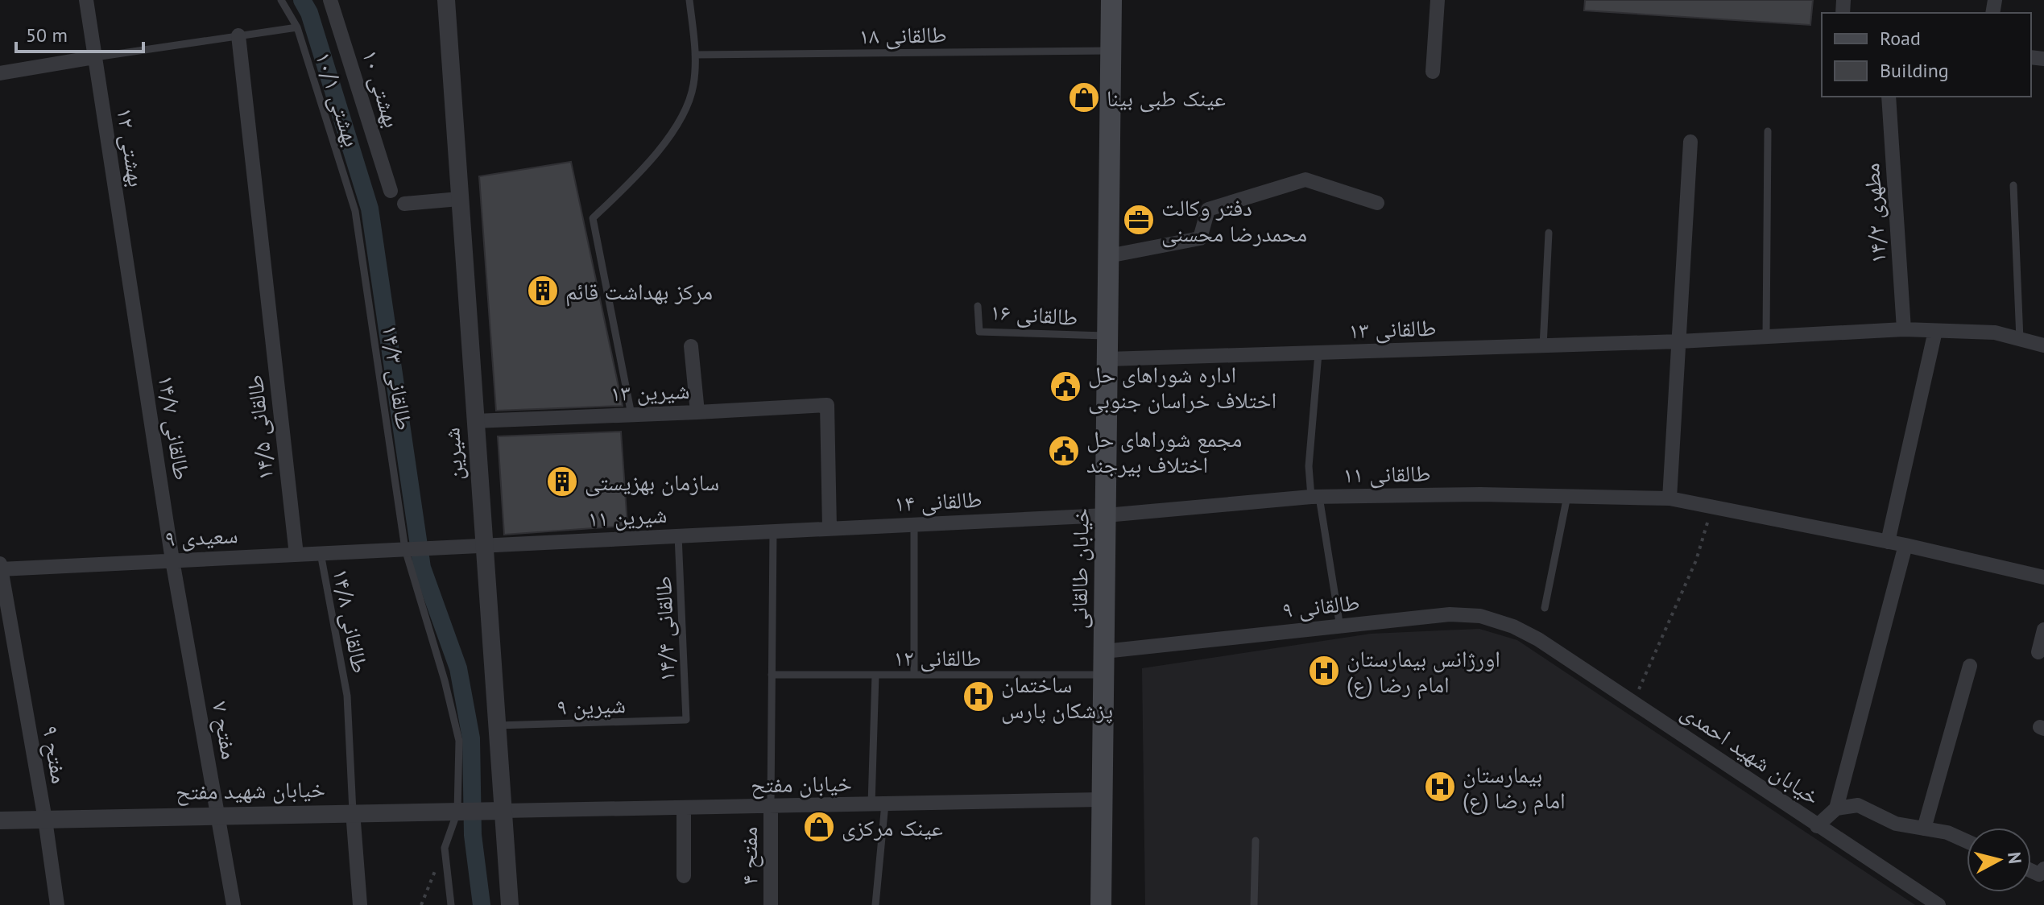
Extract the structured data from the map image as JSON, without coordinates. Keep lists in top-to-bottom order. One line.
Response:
{"streets":{"main road":["خیابان طالقانی"],"street":["بهشتی ۱۰","بهشتی ۱۲","مطهری ۱۴/۲","طالقانی ۱۳","شیرین ۱۳","طالقانی ۱۴/۷","طالقانی ۱۴/۵","شیرین","طالقانی ۱۱","طالقانی ۱۴","شیرین ۱۱","سعیدی ۹","طالقانی ۹","مفتح ۷","خیابان شهید احمدی","مفتح ۹","خیابان مفتح","خیابان شهید مفتح","مفتح ۴"],"lane":["طالقانی ۱۸","بهشتی ۱۰/۱","طالقانی ۱۶","طالقانی ۱۴/۳","طالقانی ۱۴/۸","طالقانی ۱۴/۴","طالقانی ۱۲","شیرین ۹"]},"crossings":[["طالقانی ۱۸","خیابان طالقانی"],["بهشتی ۱۰/۱","طالقانی ۱۴/۳"],["بهشتی ۱۲","طالقانی ۱۴/۷"],["مطهری ۱۴/۲","طالقانی ۱۳"],["طالقانی ۱۶","خیابان طالقانی"],["طالقانی ۱۳","خیابان طالقانی"],["طالقانی ۱۴/۳","سعیدی ۹"],["طالقانی ۱۴/۳","خیابان شهید مفتح"],["شیرین ۱۳","شیرین"],["شیرین ۱۳","طالقانی ۱۴"],["طالقانی ۱۴/۷","سعیدی ۹"],["طالقانی ۱۴/۷","مفتح ۷"],["طالقانی ۱۴/۵","سعیدی ۹"],["شیرین","شیرین ۱۱"],["شیرین","شیرین ۹"],["شیرین","خیابان مفتح"],["شیرین","خیابان شهید مفتح"],["طالقانی ۱۱","طالقانی ۱۴"],["طالقانی ۱۱","خیابان طالقانی"],["طالقانی ۱۴","شیرین ۱۱"],["طالقانی ۱۴","خیابان طالقانی"],["شیرین ۱۱","سعیدی ۹"],["شیرین ۱۱","طالقانی ۱۴/۴"],["سعیدی ۹","طالقانی ۱۴/۸"],["سعیدی ۹","مفتح ۹"],["خیابان طالقانی","طالقانی ۹"],["خیابان طالقانی","طالقانی ۱۲"],["خیابان طالقانی","خیابان مفتح"],["طالقانی ۹","خیابان شهید احمدی"],["طالقانی ۱۴/۸","خیابان شهید مفتح"],["طالقانی ۱۴/۴","شیرین ۹"],["مفتح ۷","خیابان شهید مفتح"],["مفتح ۹","خیابان شهید مفتح"],["خیابان مفتح","خیابان شهید مفتح"],["خیابان مفتح","مفتح ۴"]],"places":{"shop":["عینک طبی بینا","عینک مرکزی"],"office":["دفتر وکالت محمدرضا محسنی"],"building":["مرکز بهداشت قائم","سازمان بهزیستی"],"public building":["اداره شوراهای حل اختلاف خراسان جنوبی","مجمع شوراهای حل اختلاف بیرجند"],"hospital":["اورژانس بیمارستان امام رضا (ع)","ساختمان پزشکان پارس","بیمارستان امام رضا (ع)"]},"legend":["Road","Building"],"scale_bar":"50 m","north":"right"}
